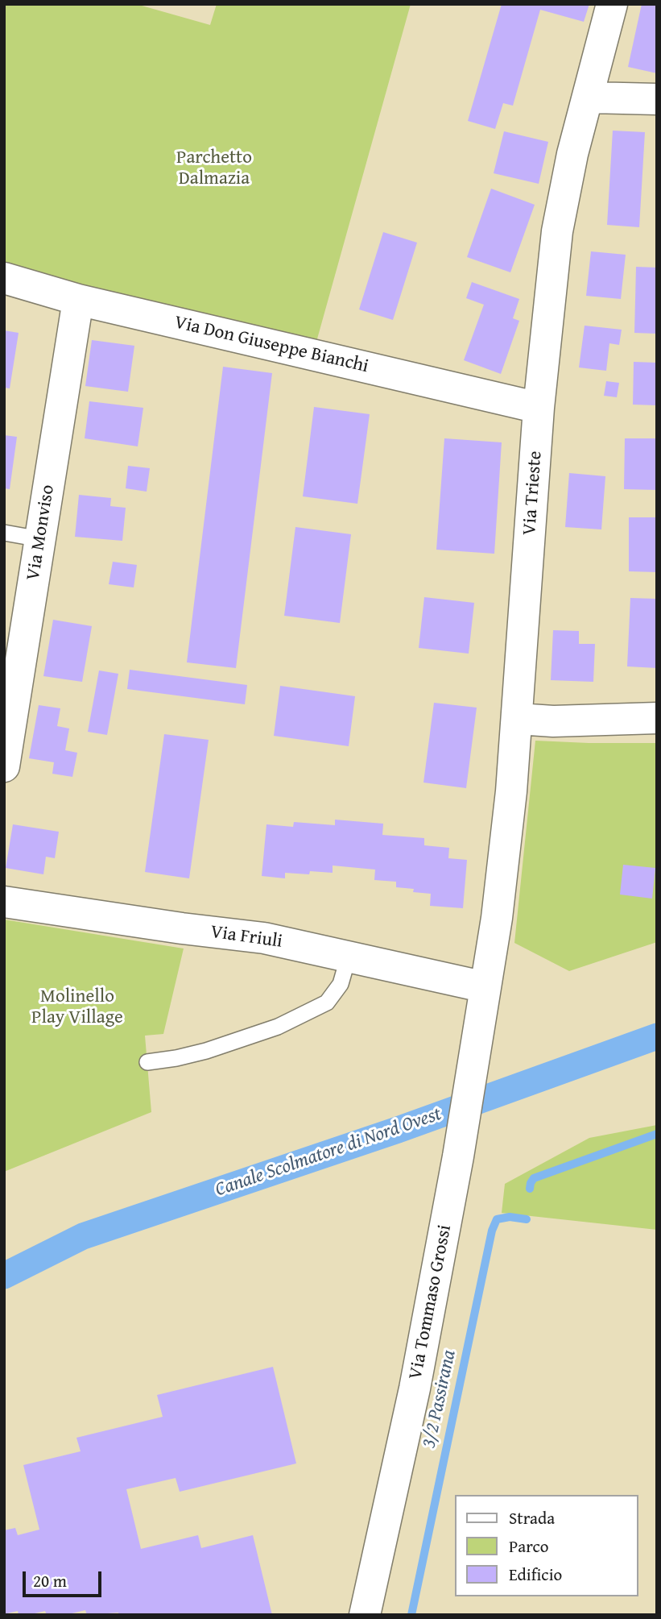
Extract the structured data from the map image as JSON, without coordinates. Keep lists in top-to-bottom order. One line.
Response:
{"streets":{"street":["Via Don Giuseppe Bianchi","Via Trieste","Via Monviso","Via Friuli","Via Tommaso Grossi"]},"crossings":[["Via Don Giuseppe Bianchi","Via Trieste"],["Via Don Giuseppe Bianchi","Via Monviso"],["Via Trieste","Via Friuli"],["Via Trieste","Via Tommaso Grossi"],["Via Friuli","Via Tommaso Grossi"]],"water":["Canale Scolmatore di Nord Ovest","3/2 Passirana"],"parks":["Parchetto Dalmazia","Molinello Play Village"],"legend":["Strada","Parco","Edificio"],"scale_bar":"20 m"}
